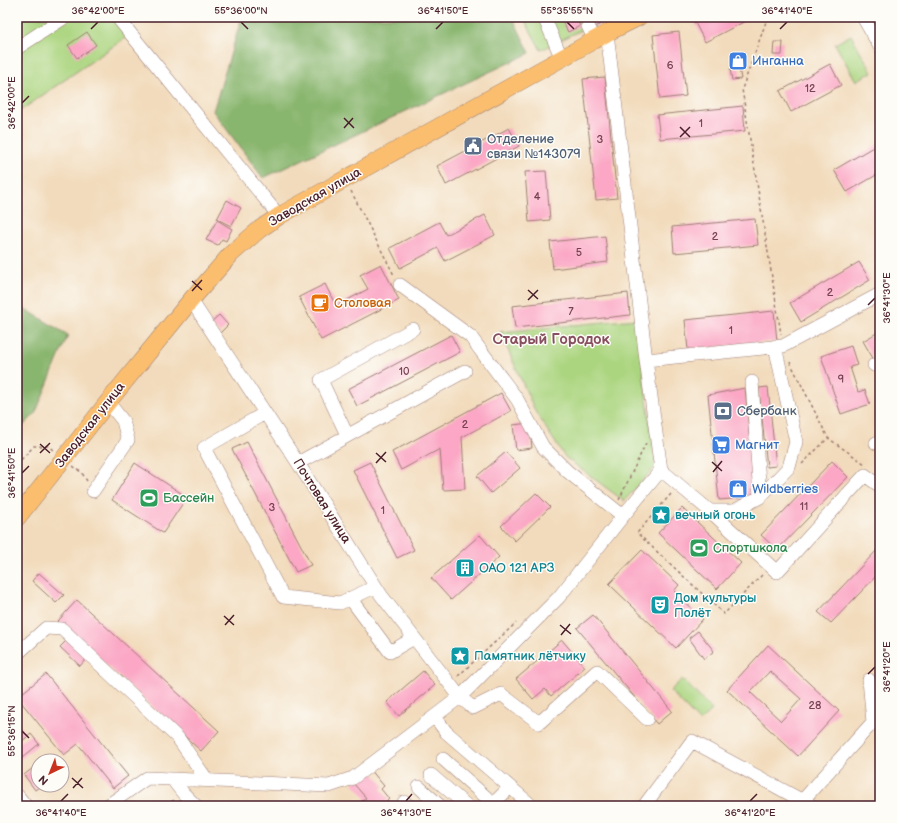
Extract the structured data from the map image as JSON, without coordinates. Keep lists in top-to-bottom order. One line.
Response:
{"streets":{"main road":["Заводская улица"],"street":["Почтовая улица"]},"crossings":[["Заводская улица","Почтовая улица"]],"districts":["Старый Городок"],"places":{"shop":["Инганна","Wildberries"],"public building":["Отделение связи №143079"],"cafe":["Столовая"],"bank":["Сбербанк"],"supermarket":["Магнит"],"sports":["Бассейн","Спортшкола"],"place":["вечный огонь","Памятник лётчику"],"building":["OAO 121 АРЗ"],"theatre":["Дом культуры Полёт"]},"house_numbers":["6","12","1","3","4","2","5","2","7","1","10","9","2","11","3","1","28"],"north":"bottom left","coordinates":["36°42'00\"E","55°36'00\"N","36°41'50\"E","55°35'55\"N","36°41'40\"E","36°41'30\"E","36°41'20\"E","55°36'15\"N"]}
